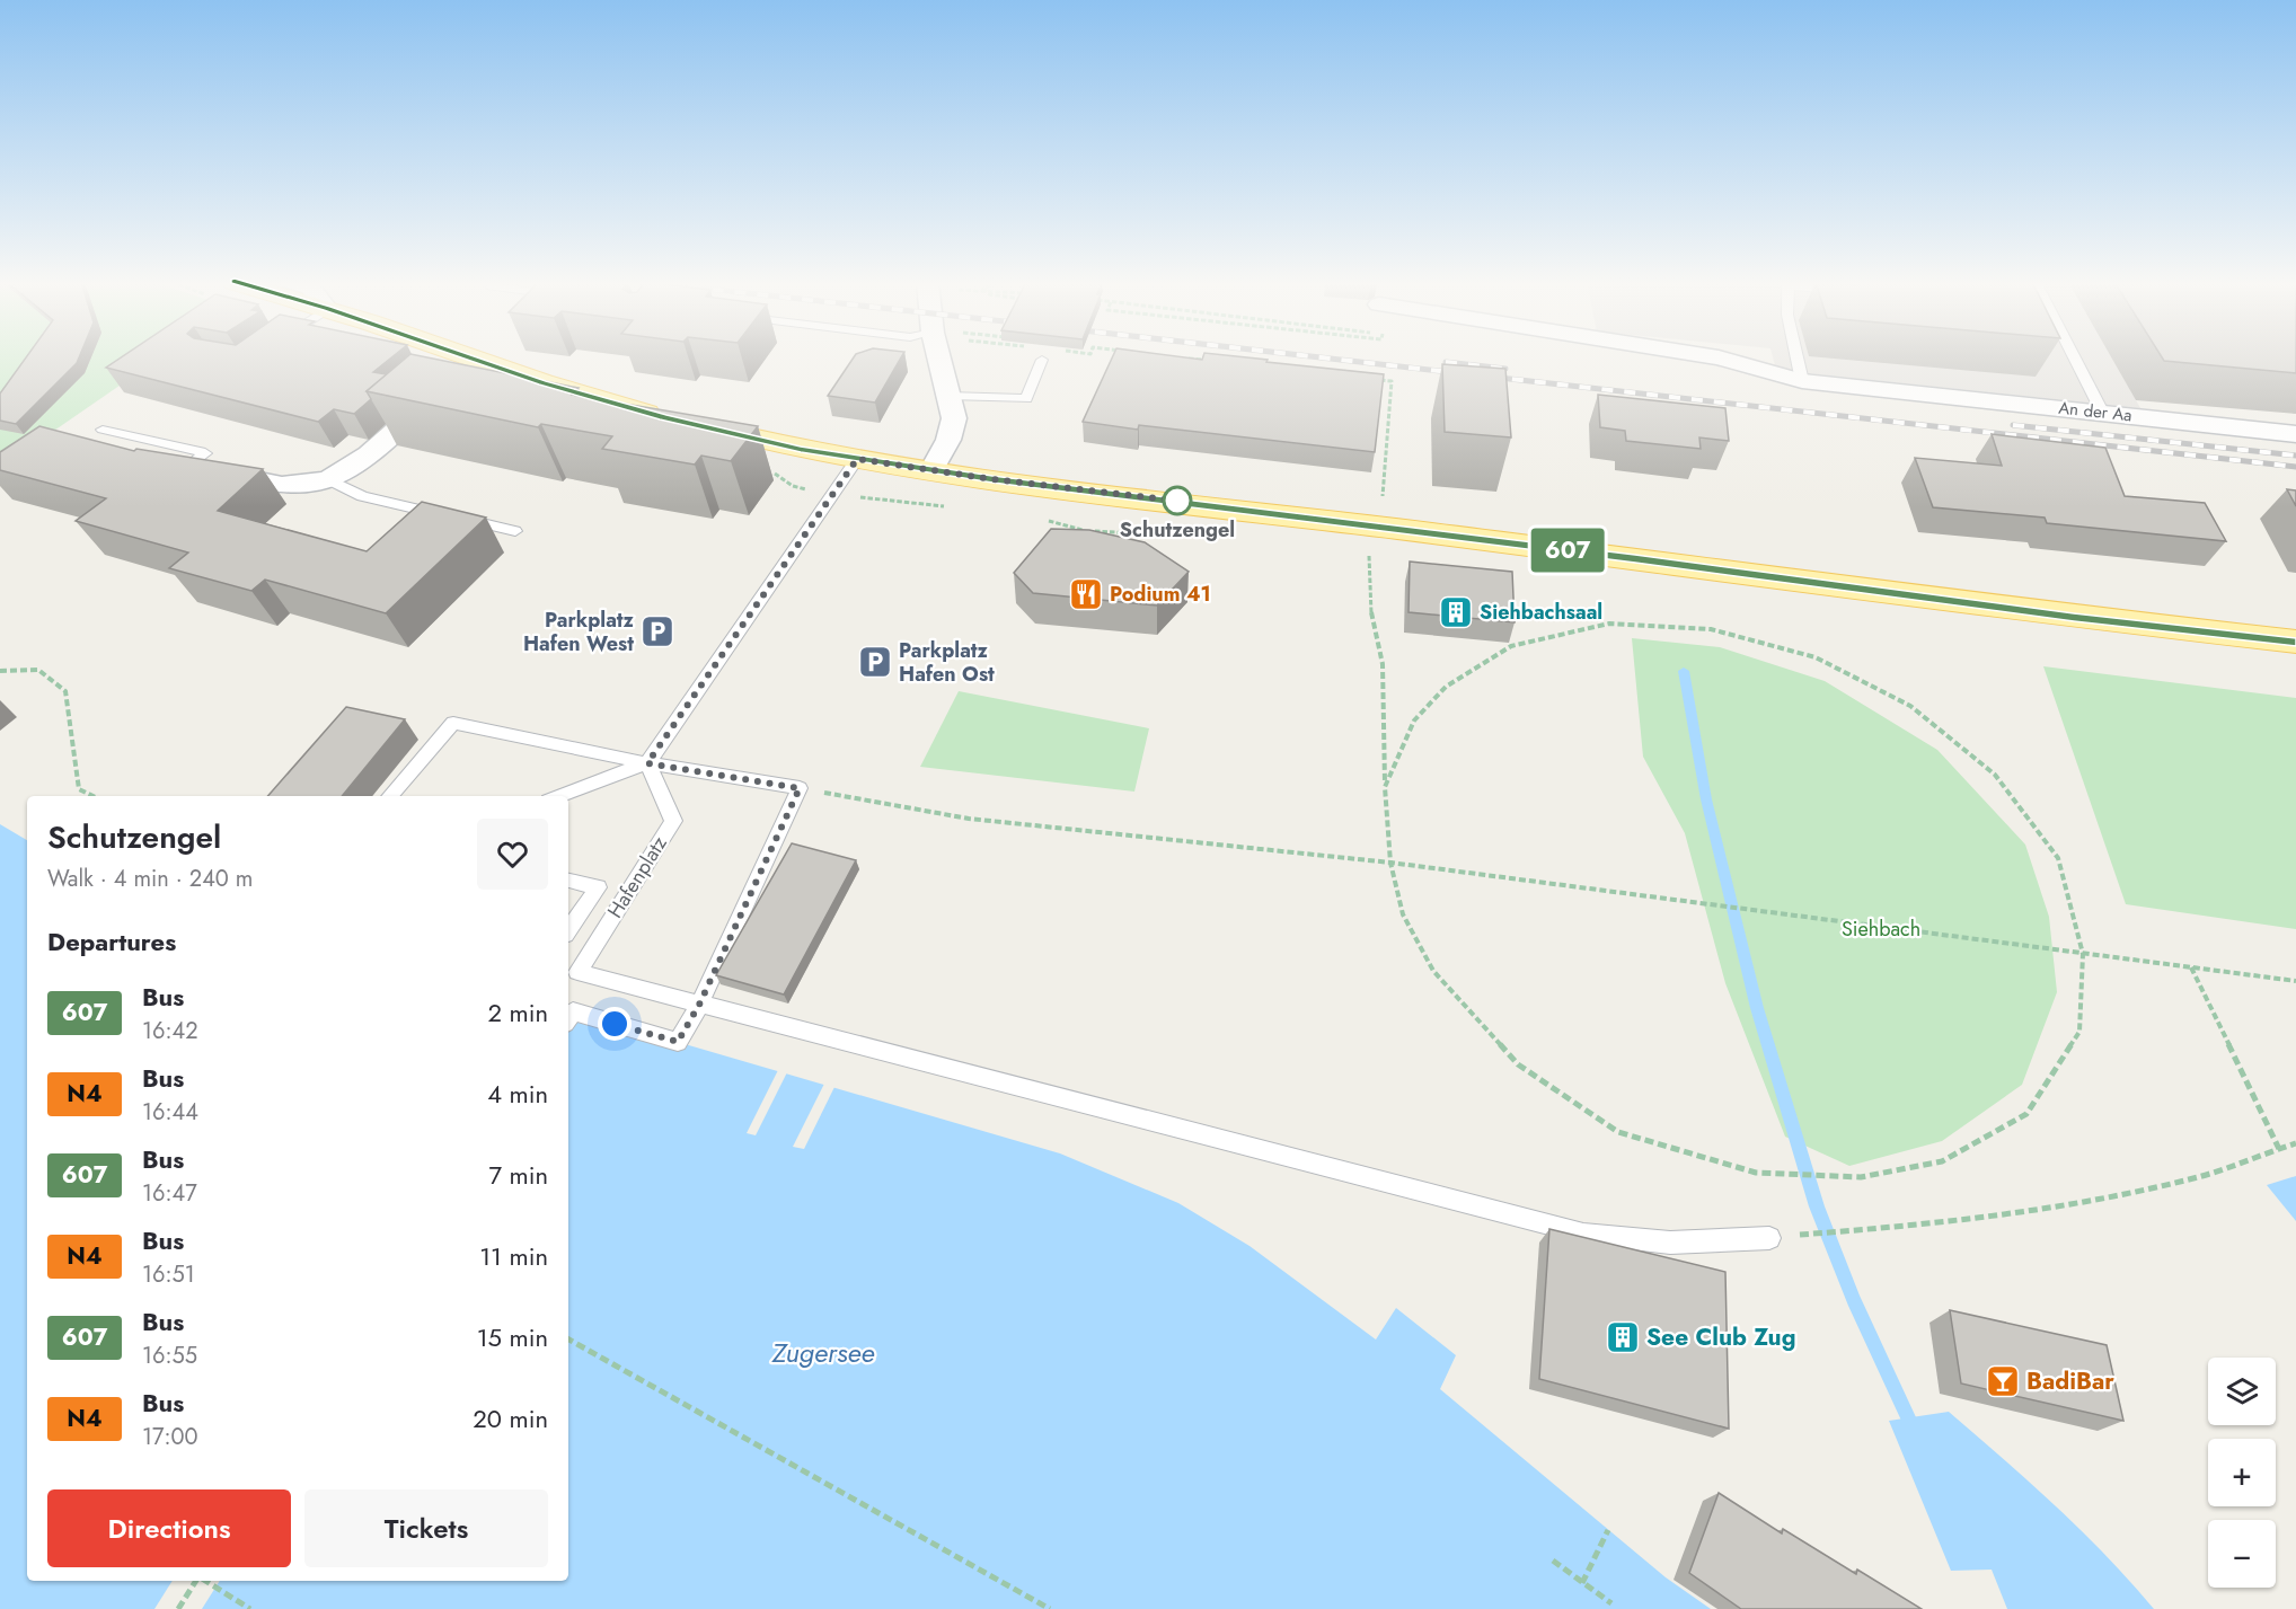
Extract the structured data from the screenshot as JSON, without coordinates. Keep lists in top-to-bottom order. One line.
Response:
{"streets":{"street":["An der Aa"],"lane":["Hafenplatz"]},"water":["Zugersee"],"parks":["Siehbach"],"places":{"other":["Schutzengel"],"restaurant":["Podium 41"],"building":["Siehbachsaal","See Club Zug"],"parking":["Parkplatz Hafen West","Parkplatz Hafen Ost"],"bar":["BadiBar"]},"lines":["bus line 607"],"page":{"on_map":"607","heading":[["Schutzengel","Walk · 4 min · 240 m"],"Departures"],"list":[{"mark":"607","name":"Bus","note":"16:42","value":"2 min"},{"mark":"N4","name":"Bus","note":"16:44","value":"4 min"},{"mark":"607","name":"Bus","note":"16:47","value":"7 min"},{"mark":"N4","name":"Bus","note":"16:51","value":"11 min"},{"mark":"607","name":"Bus","note":"16:55","value":"15 min"},{"mark":"N4","name":"Bus","note":"17:00","value":"20 min"}],"map_buttons":["+","−"],"buttons":["Directions","Tickets"]}}
